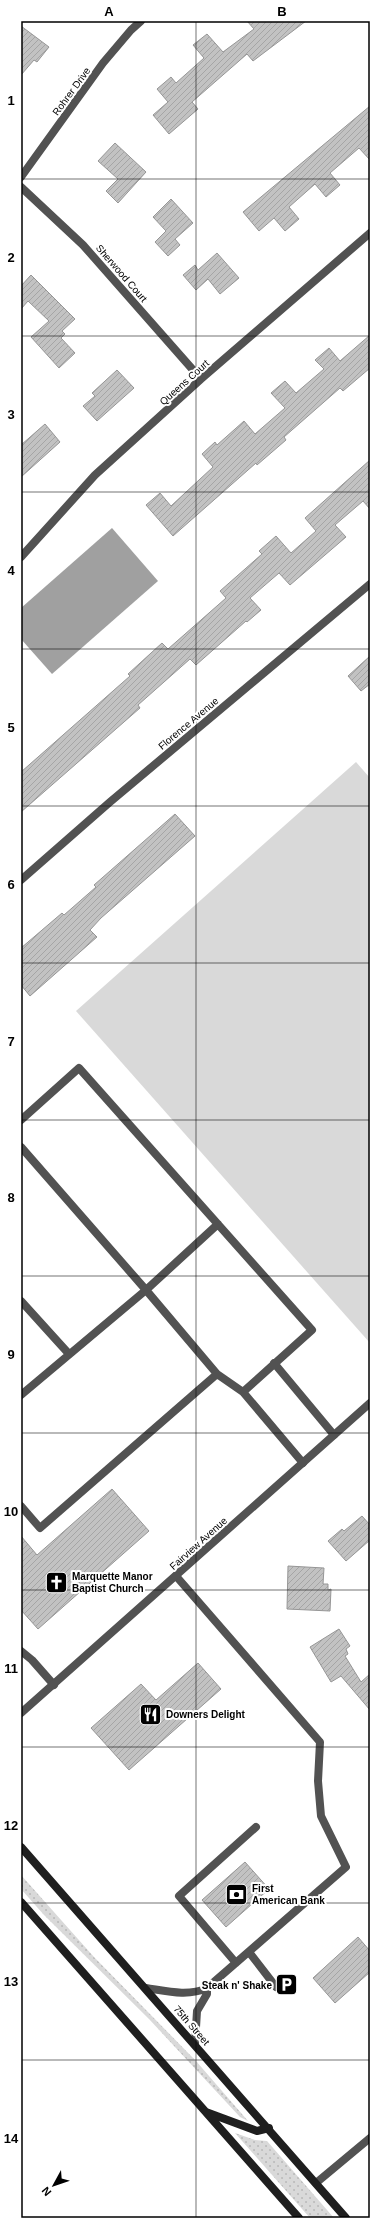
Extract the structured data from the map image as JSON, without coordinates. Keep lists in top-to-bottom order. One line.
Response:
{"streets":{"main road":["75th Street"],"street":["Rohrer Drive","Sherwood Court","Queens Court","Florence Avenue","Fairview Avenue"]},"crossings":[["Sherwood Court","Queens Court"]],"places":{"church":["Marquette Manor Baptist Church"],"restaurant":["Downers Delight"],"bank":["First American Bank"],"parking":["Steak n' Shake"]},"north":"bottom left","grid":{"columns":["A","B"],"rows":["1","2","3","4","5","6","7","8","9","10","11","12","13","14"]}}
